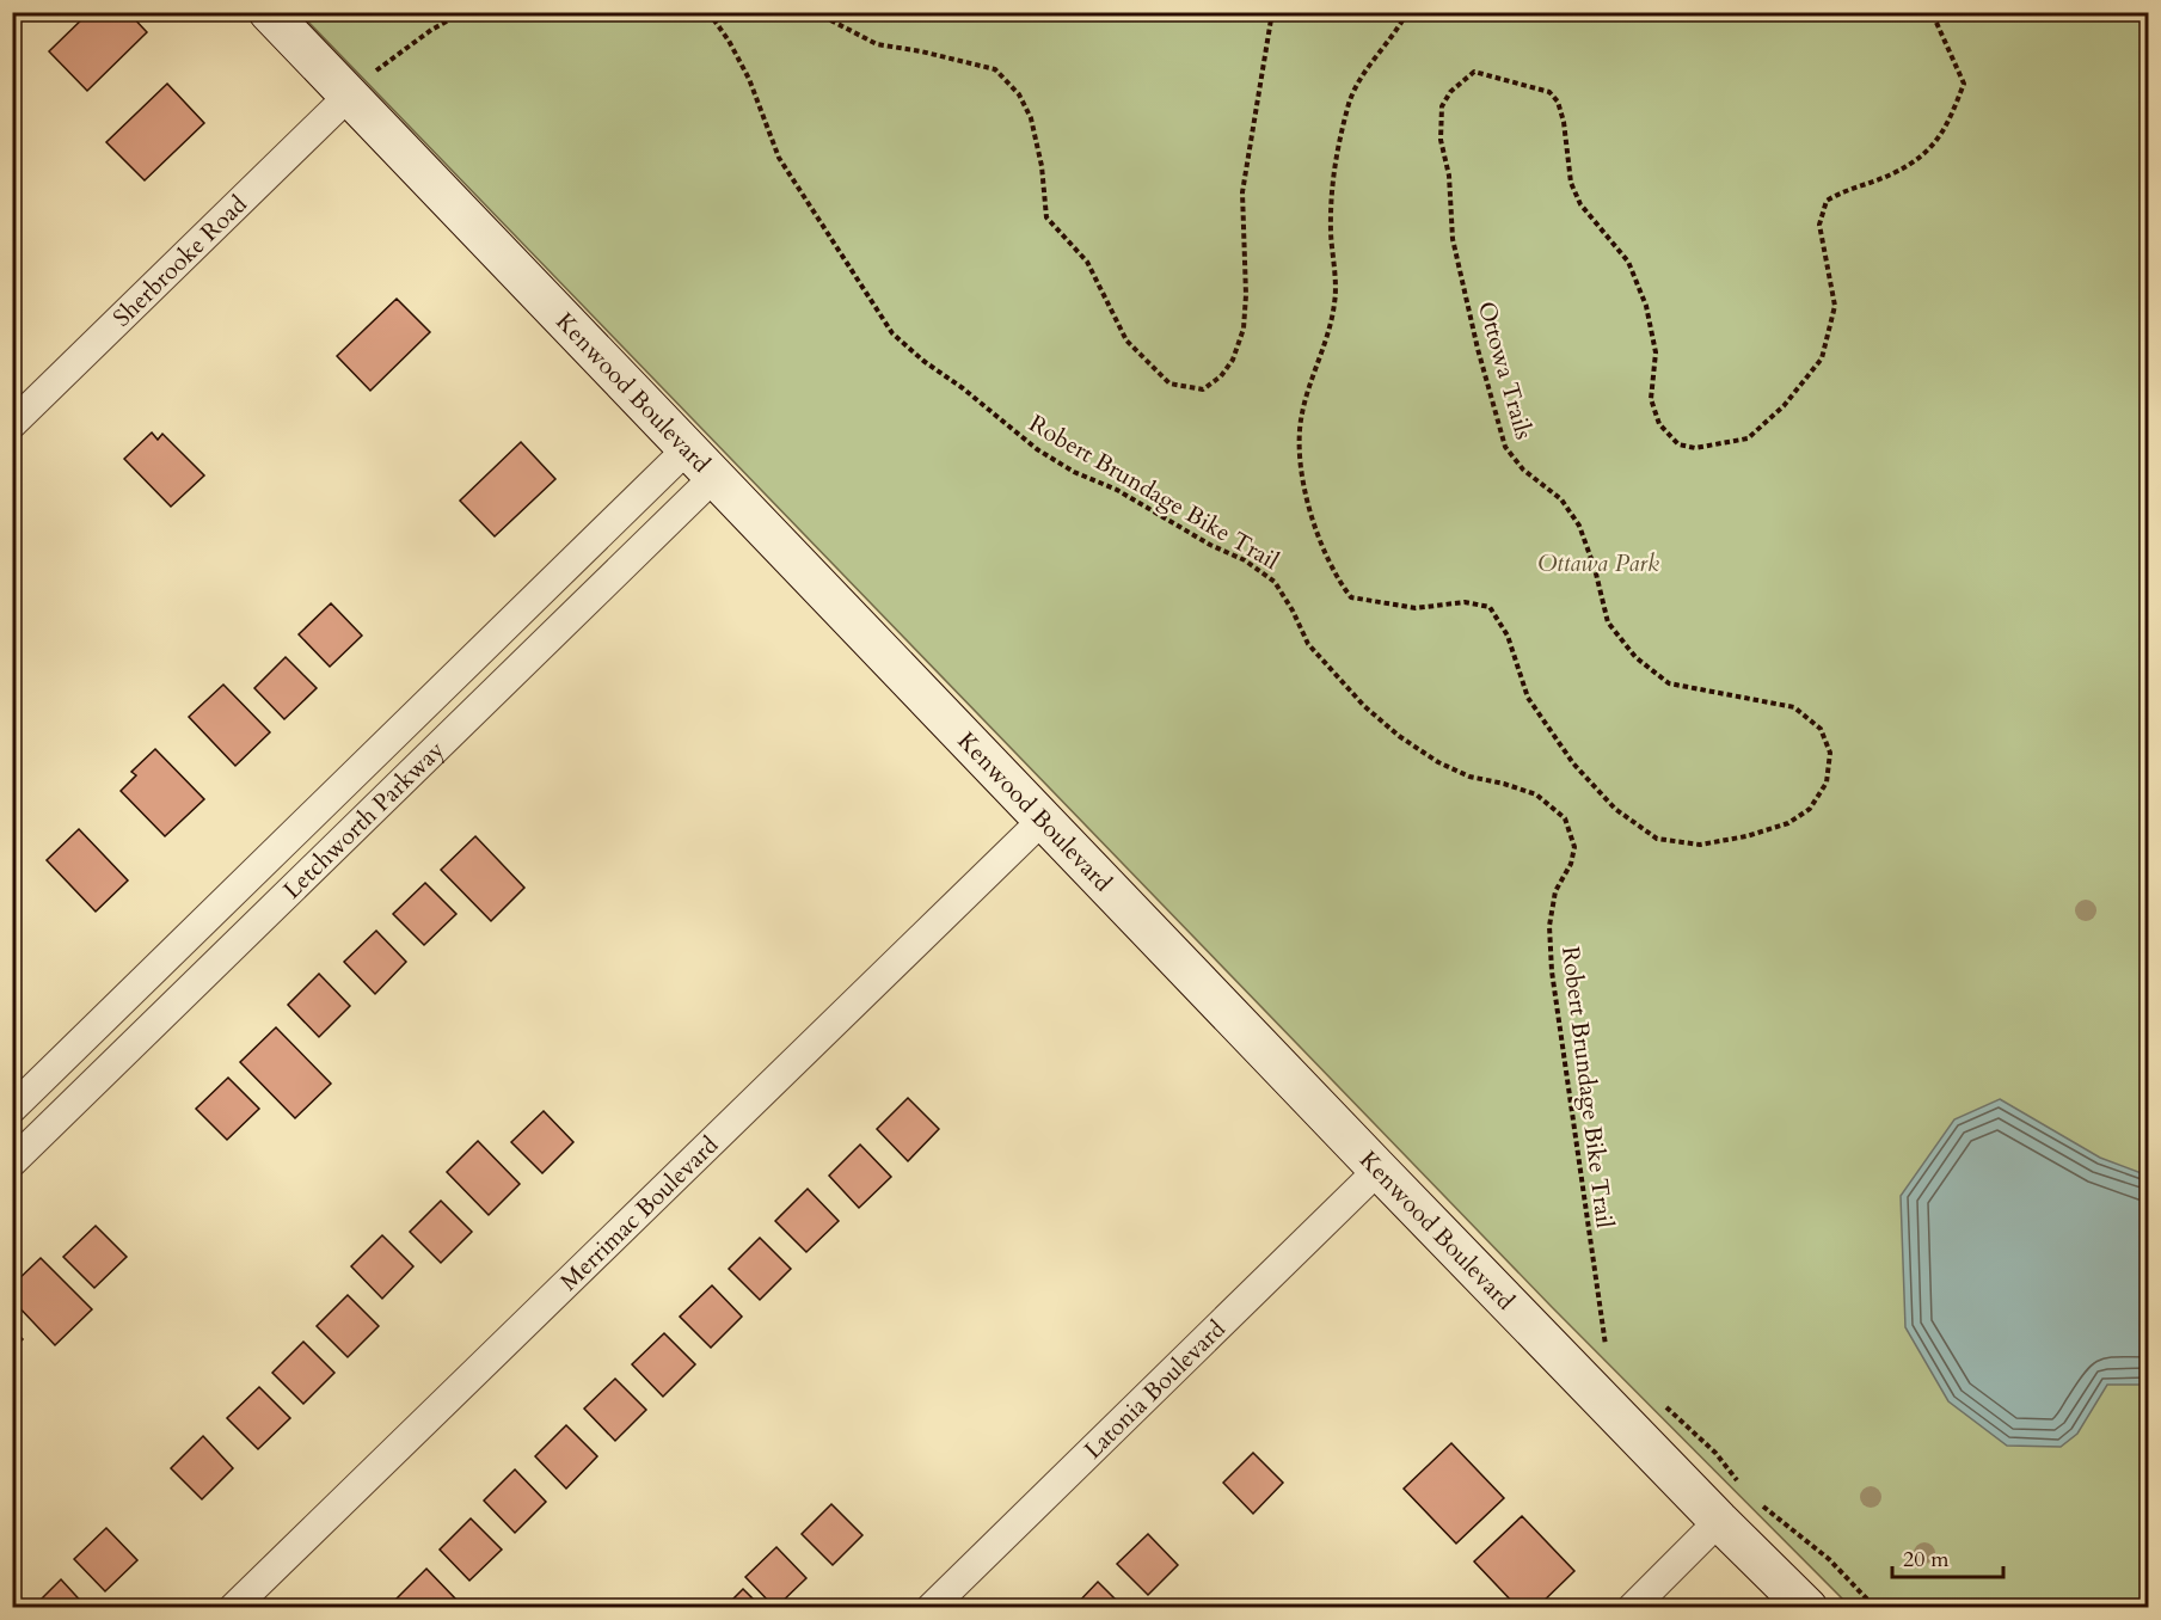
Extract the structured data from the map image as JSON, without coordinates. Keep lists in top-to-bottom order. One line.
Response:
{"streets":{"street":["Sherbrooke Road","Kenwood Boulevard","Letchworth Parkway","Merrimac Boulevard","Latonia Boulevard"],"path":["Ottowa Trails","Robert Brundage Bike Trail"]},"crossings":[["Sherbrooke Road","Kenwood Boulevard"],["Kenwood Boulevard","Letchworth Parkway"],["Kenwood Boulevard","Merrimac Boulevard"],["Kenwood Boulevard","Latonia Boulevard"]],"parks":["Ottawa Park"],"scale_bar":"20 m"}
